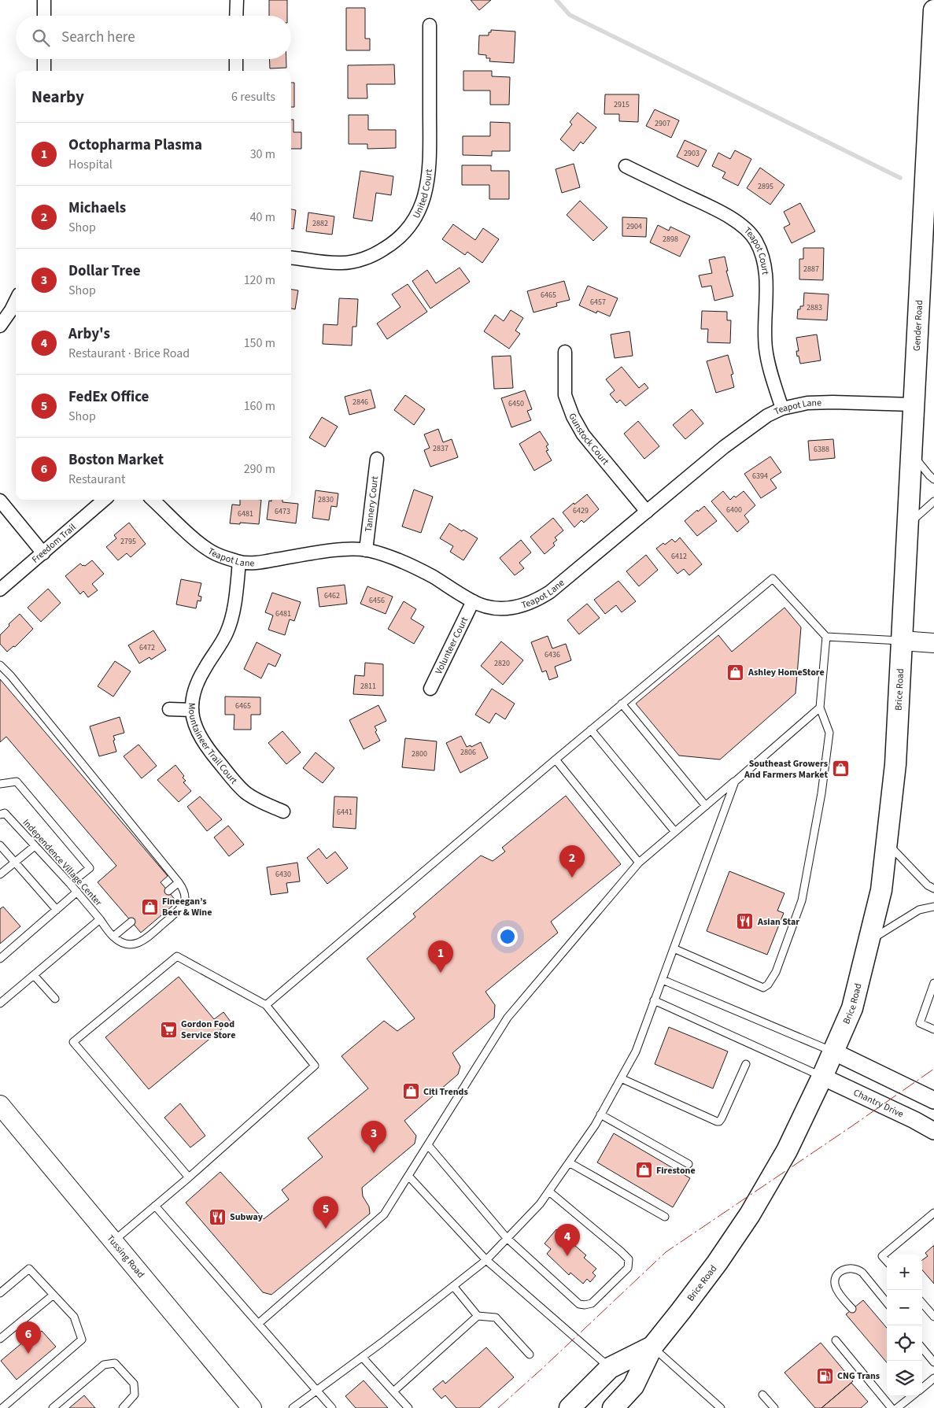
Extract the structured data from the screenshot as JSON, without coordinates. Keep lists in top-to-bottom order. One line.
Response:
{"streets":{"main road":["Gender Road","Brice Road","Tussing Road"],"street":["United Court","Teapot Court","Teapot Lane","Gunstock Court","Tannery Court","Freedom Trail","Volunteer Court","Mountaineer Trail Court","Chantry Drive"],"lane":["Independence Village Center"]},"crossings":[["Teapot Court","Teapot Lane"],["Gender Road","Teapot Lane"],["Gender Road","Brice Road"],["Teapot Lane","Gunstock Court"],["Teapot Lane","Tannery Court"],["Teapot Lane","Volunteer Court"],["Teapot Lane","Mountaineer Trail Court"],["Brice Road","Chantry Drive"]],"places":{"shop":["Ashley HomeStore","Southeast Growers And Farmers Market","Fineegan’s Beer & Wine","Citi Trends","Firestone"],"restaurant":["Asian Star","Subway"],"supermarket":["Gordon Food Service Store"],"fuel station":["CNG Trans"]},"house_numbers":["2915","2907","2903","2895","2882","2904","2898","2887","6465","6457","2883","2846","6450","2837","6388","6394","2830","6400","6429","6473","6481","2795","6412","6462","6456","6481","6472","6436","2820","2811","6465","2806","2800","6441","6430"],"page":{"search":"Search here","heading":["Nearby","6 results"],"list":[{"mark":"1","name":"Octopharma Plasma","note":"Hospital","value":"30 m"},{"mark":"2","name":"Michaels","note":"Shop","value":"40 m"},{"mark":"3","name":"Dollar Tree","note":"Shop","value":"120 m"},{"mark":"4","name":"Arby's","note":"Restaurant · Brice Road","value":"150 m"},{"mark":"5","name":"FedEx Office","note":"Shop","value":"160 m"},{"mark":"6","name":"Boston Market","note":"Restaurant","value":"290 m"}],"pins":["2","1","3","5","4","6"],"map_buttons":["+","−"]}}
